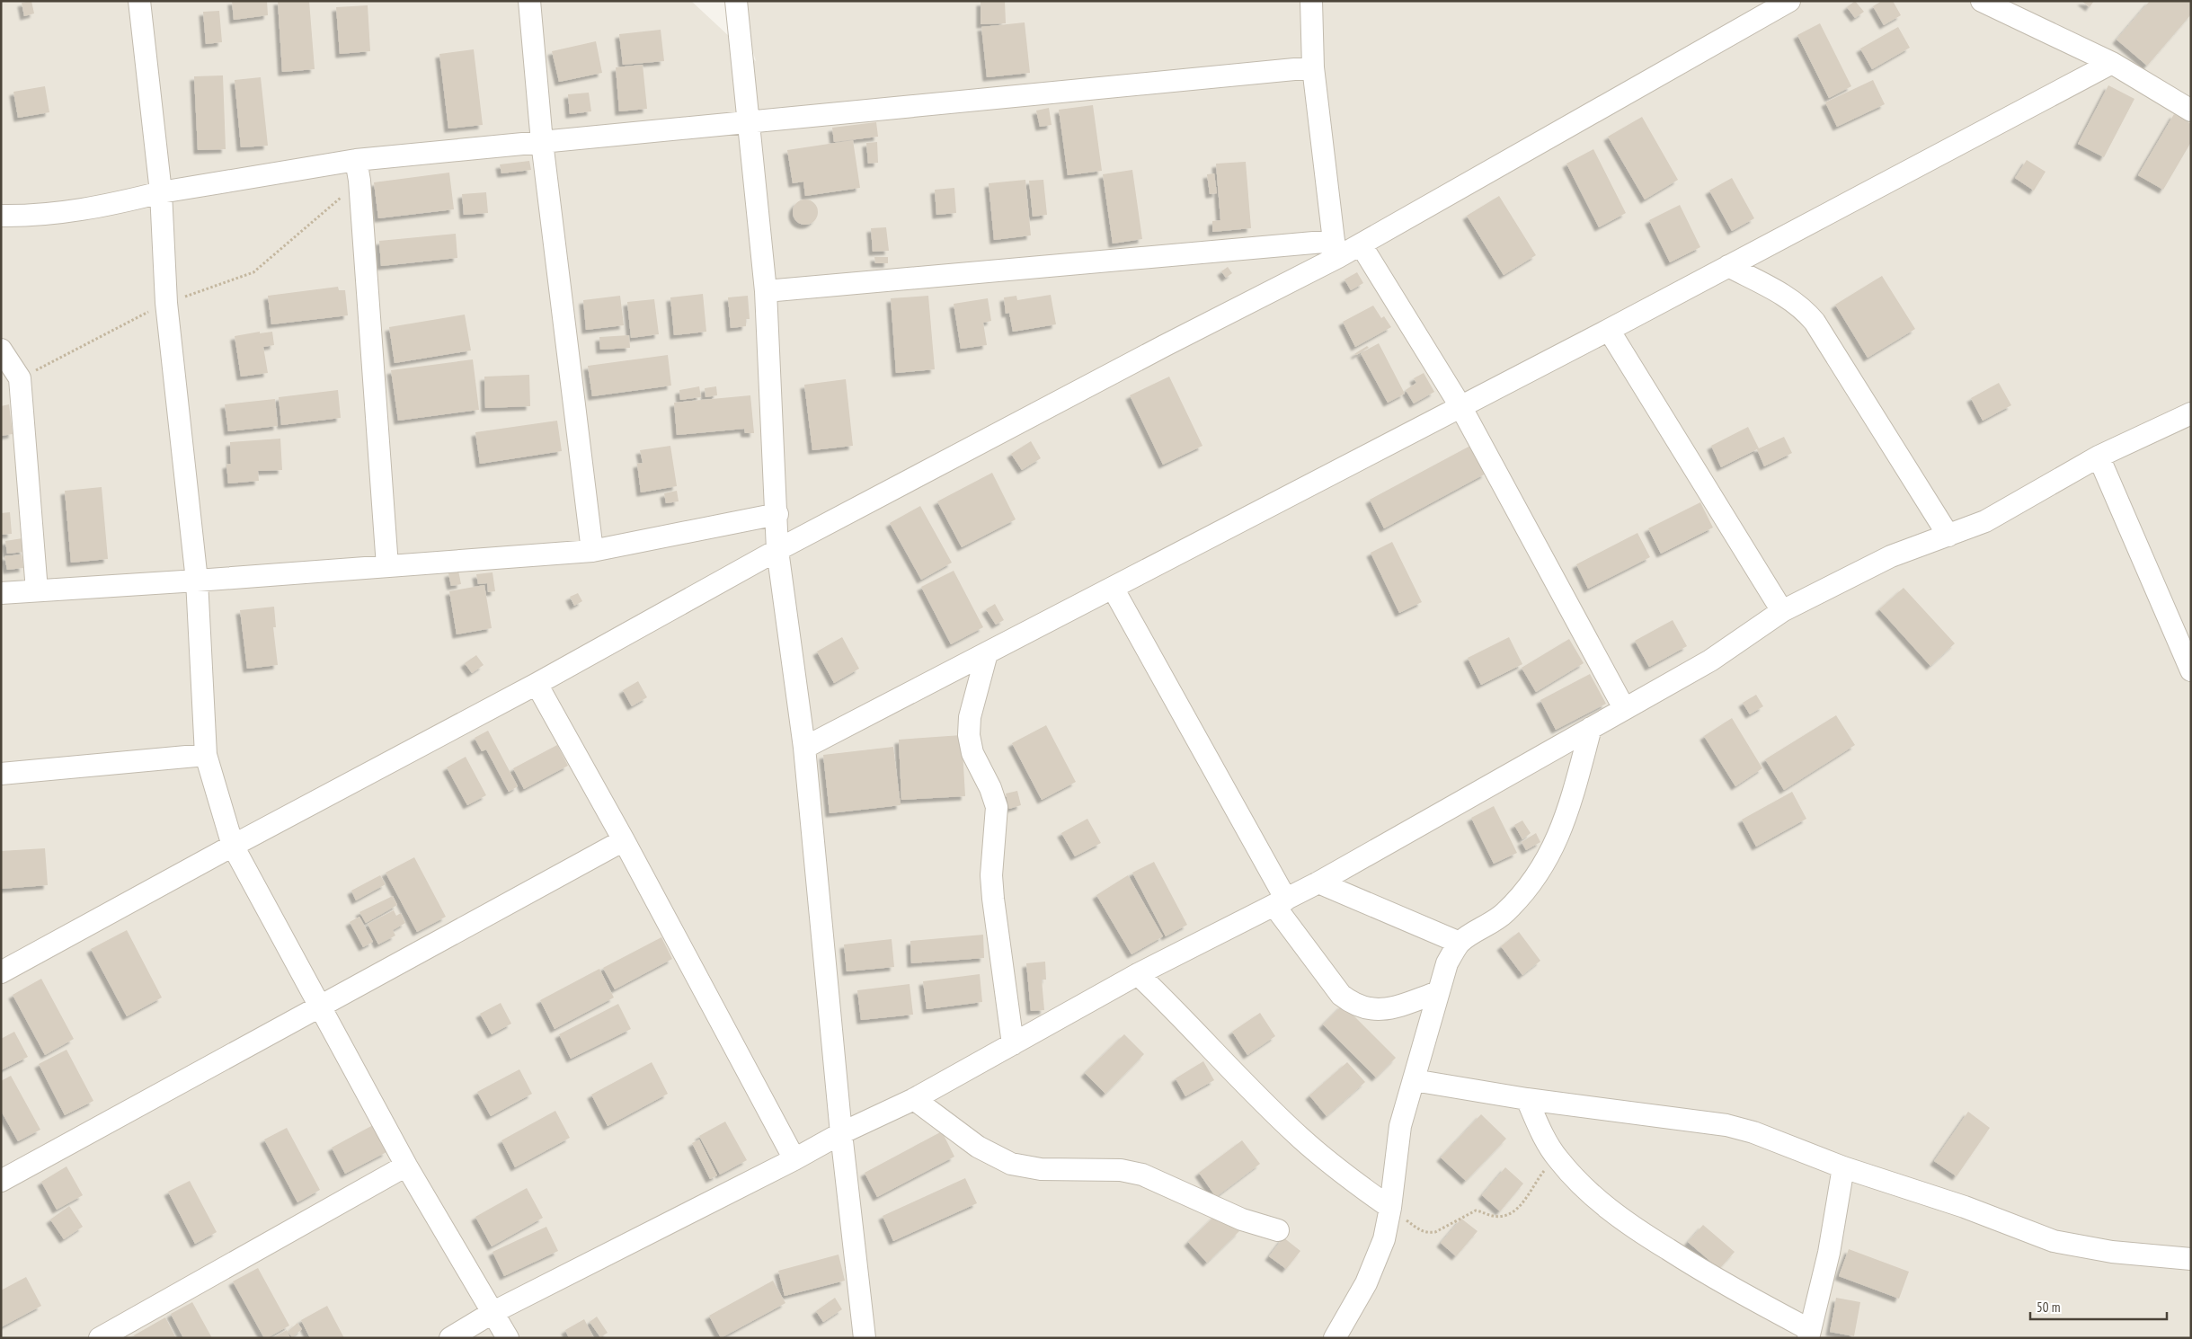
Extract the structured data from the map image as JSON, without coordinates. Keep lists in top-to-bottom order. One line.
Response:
{"scale_bar":"50 m"}
